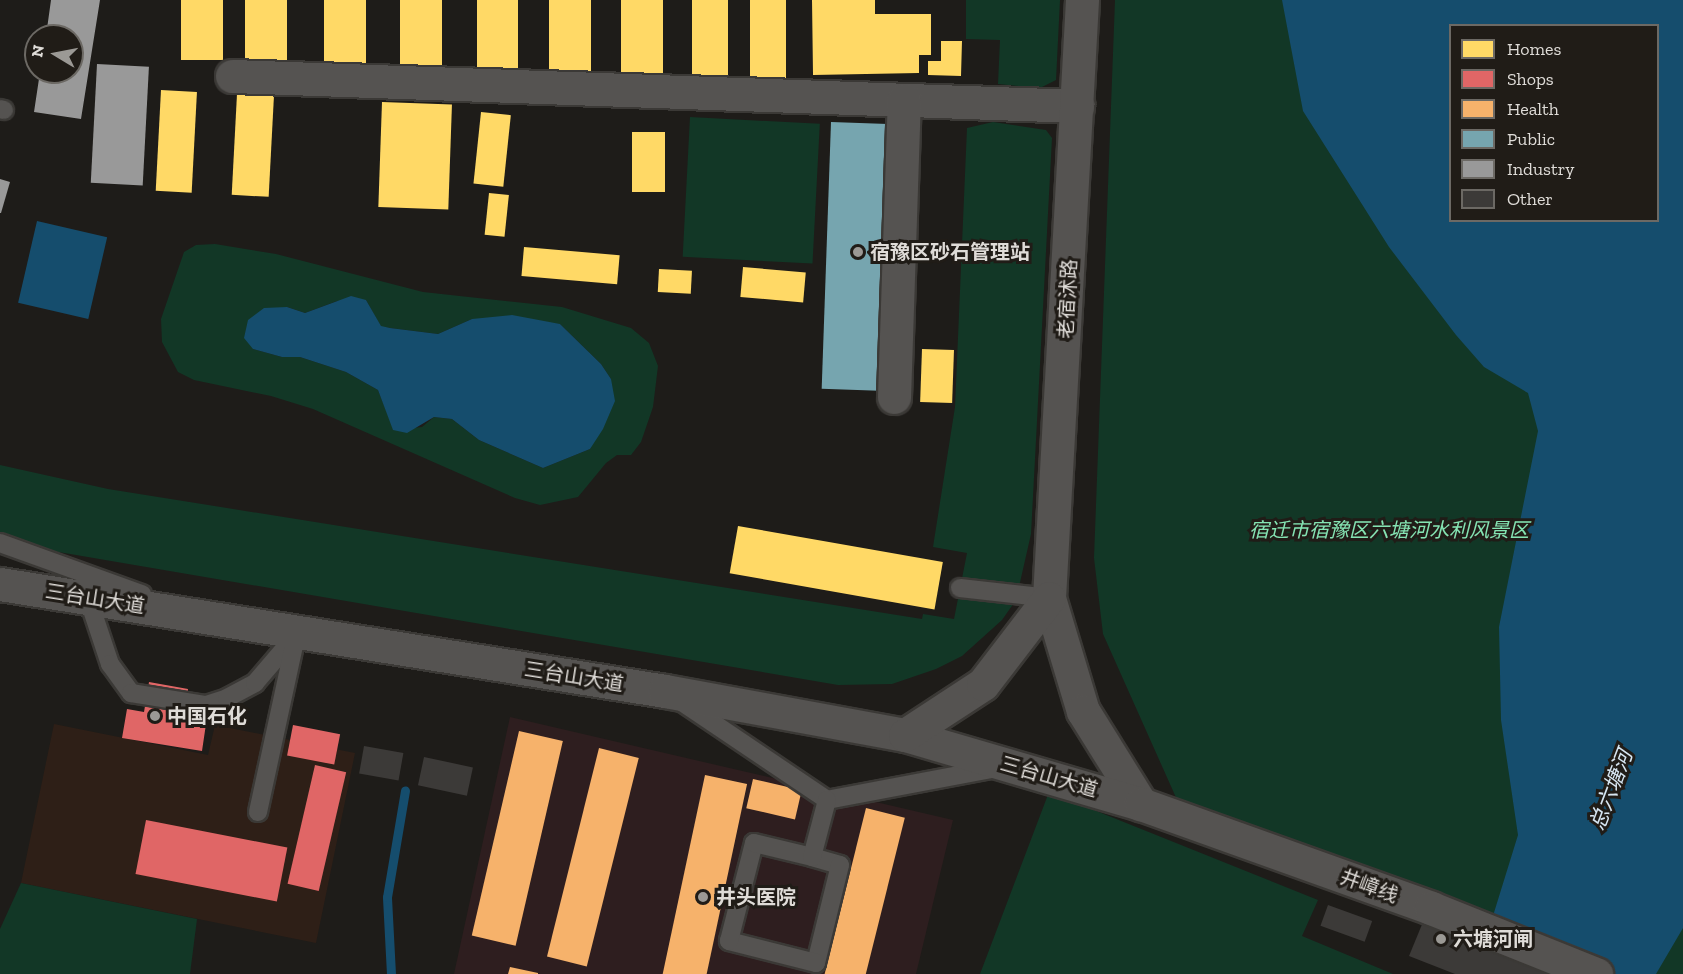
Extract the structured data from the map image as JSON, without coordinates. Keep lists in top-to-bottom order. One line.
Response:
{"streets":{"main road":["老宿沭路","三台山大道","井嶂线"]},"crossings":[["老宿沭路","三台山大道"],["老宿沭路","井嶂线"],["三台山大道","井嶂线"]],"water":["总六塘河"],"parks":["宿迁市宿豫区六塘河水利风景区"],"places":["宿豫区砂石管理站","中国石化","井头医院","六塘河闸"],"legend":["Homes","Shops","Health","Public","Industry","Other"],"north":"left"}
